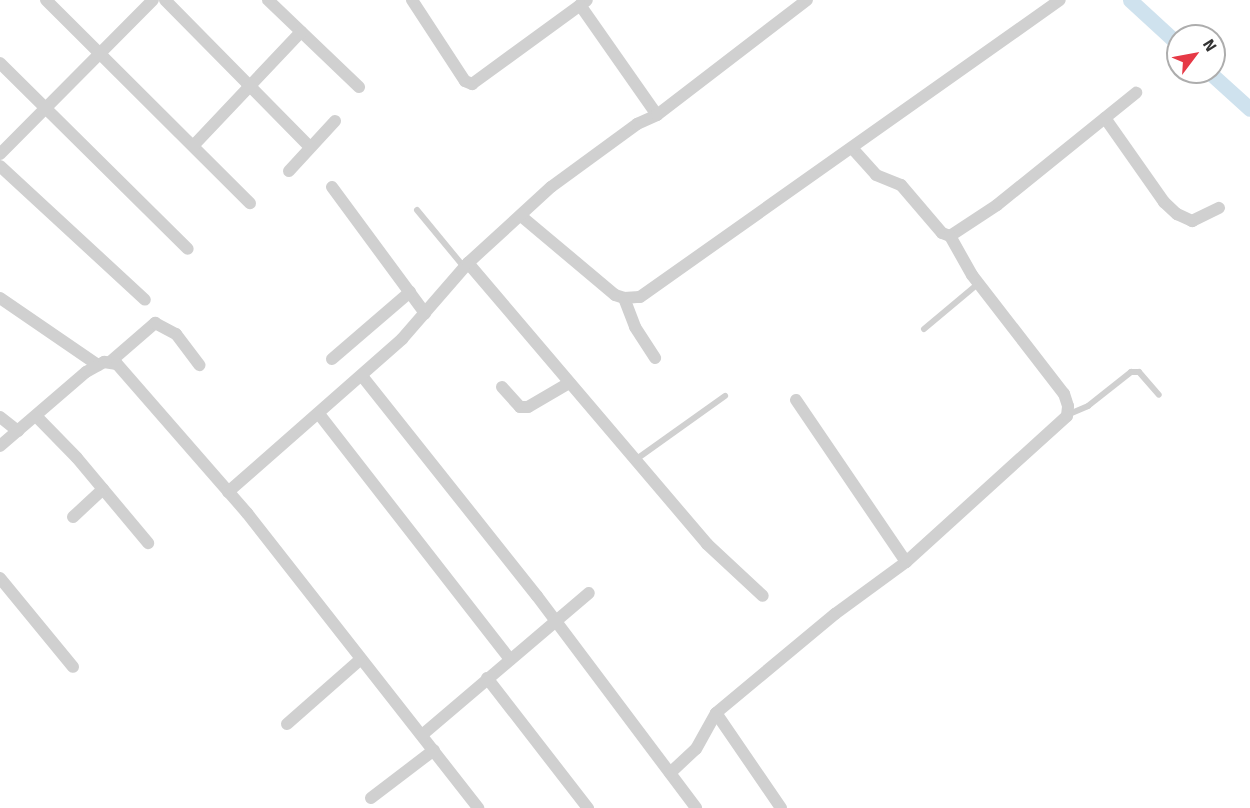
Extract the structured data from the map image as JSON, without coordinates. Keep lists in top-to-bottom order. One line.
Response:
{"north":"top right"}
